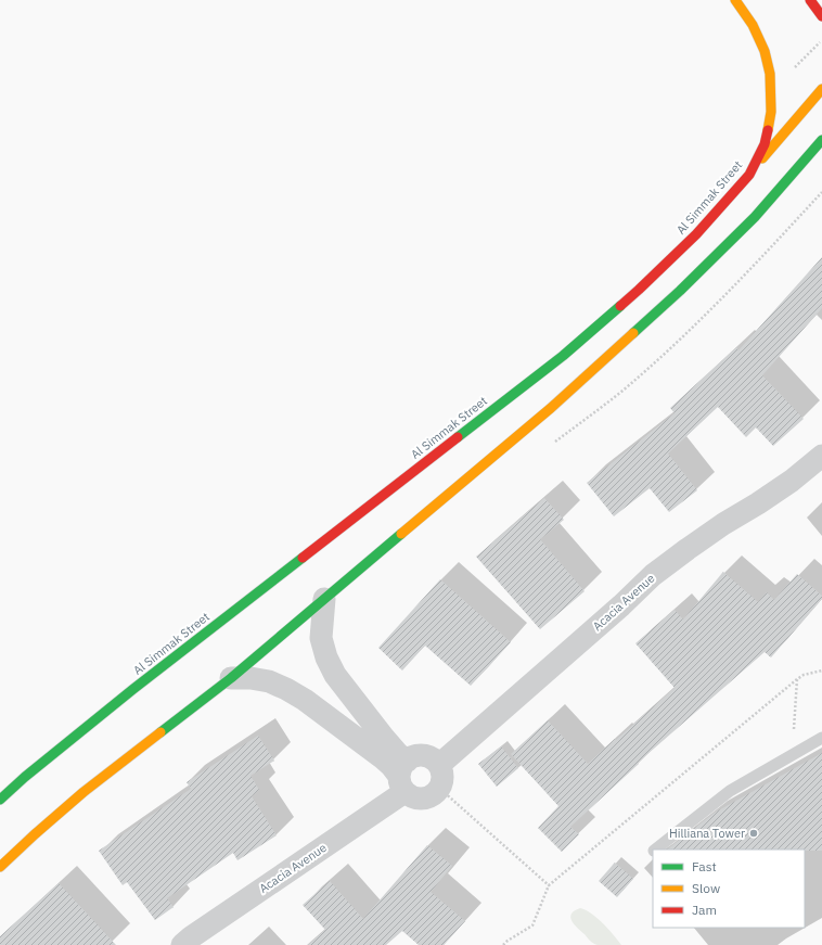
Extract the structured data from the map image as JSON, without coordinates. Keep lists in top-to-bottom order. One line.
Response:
{"streets":{"street":["Al Simmak Street","Acacia Avenue"]},"places":["Hilliana Tower"],"legend":["Fast","Slow","Jam"]}
